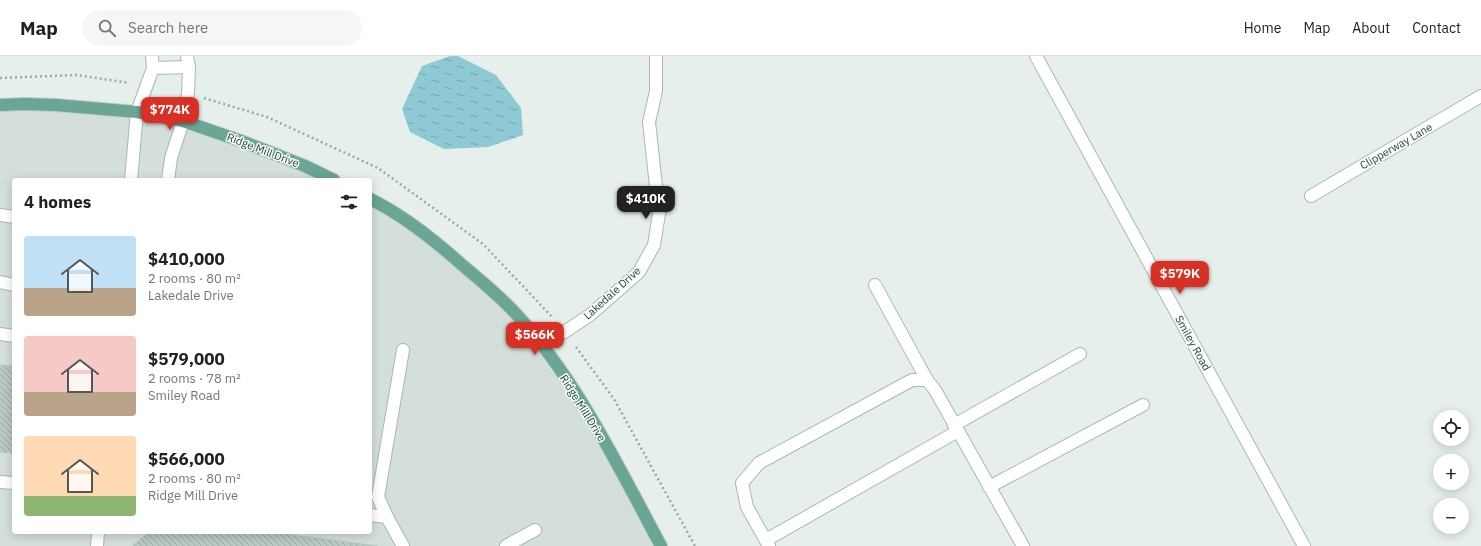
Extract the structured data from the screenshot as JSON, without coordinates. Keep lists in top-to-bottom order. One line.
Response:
{"streets":{"main road":["Ridge Mill Drive"],"street":["Clipperway Lane","Lakedale Drive","Smiley Road"]},"crossings":[["Ridge Mill Drive","Lakedale Drive"]],"page":{"header":"Map","search":"Search here","nav":["Home","Map","About","Contact"],"price":["$774K","$410K","$579K","$566K"],"heading":"4 homes","list":[{"name":"$410,000","note":"2 rooms · 80 m² · Lakedale Drive"},{"name":"$579,000","note":"2 rooms · 78 m² · Smiley Road"},{"name":"$566,000","note":"2 rooms · 80 m² · Ridge Mill Drive"}],"map_buttons":["+","−"]}}
